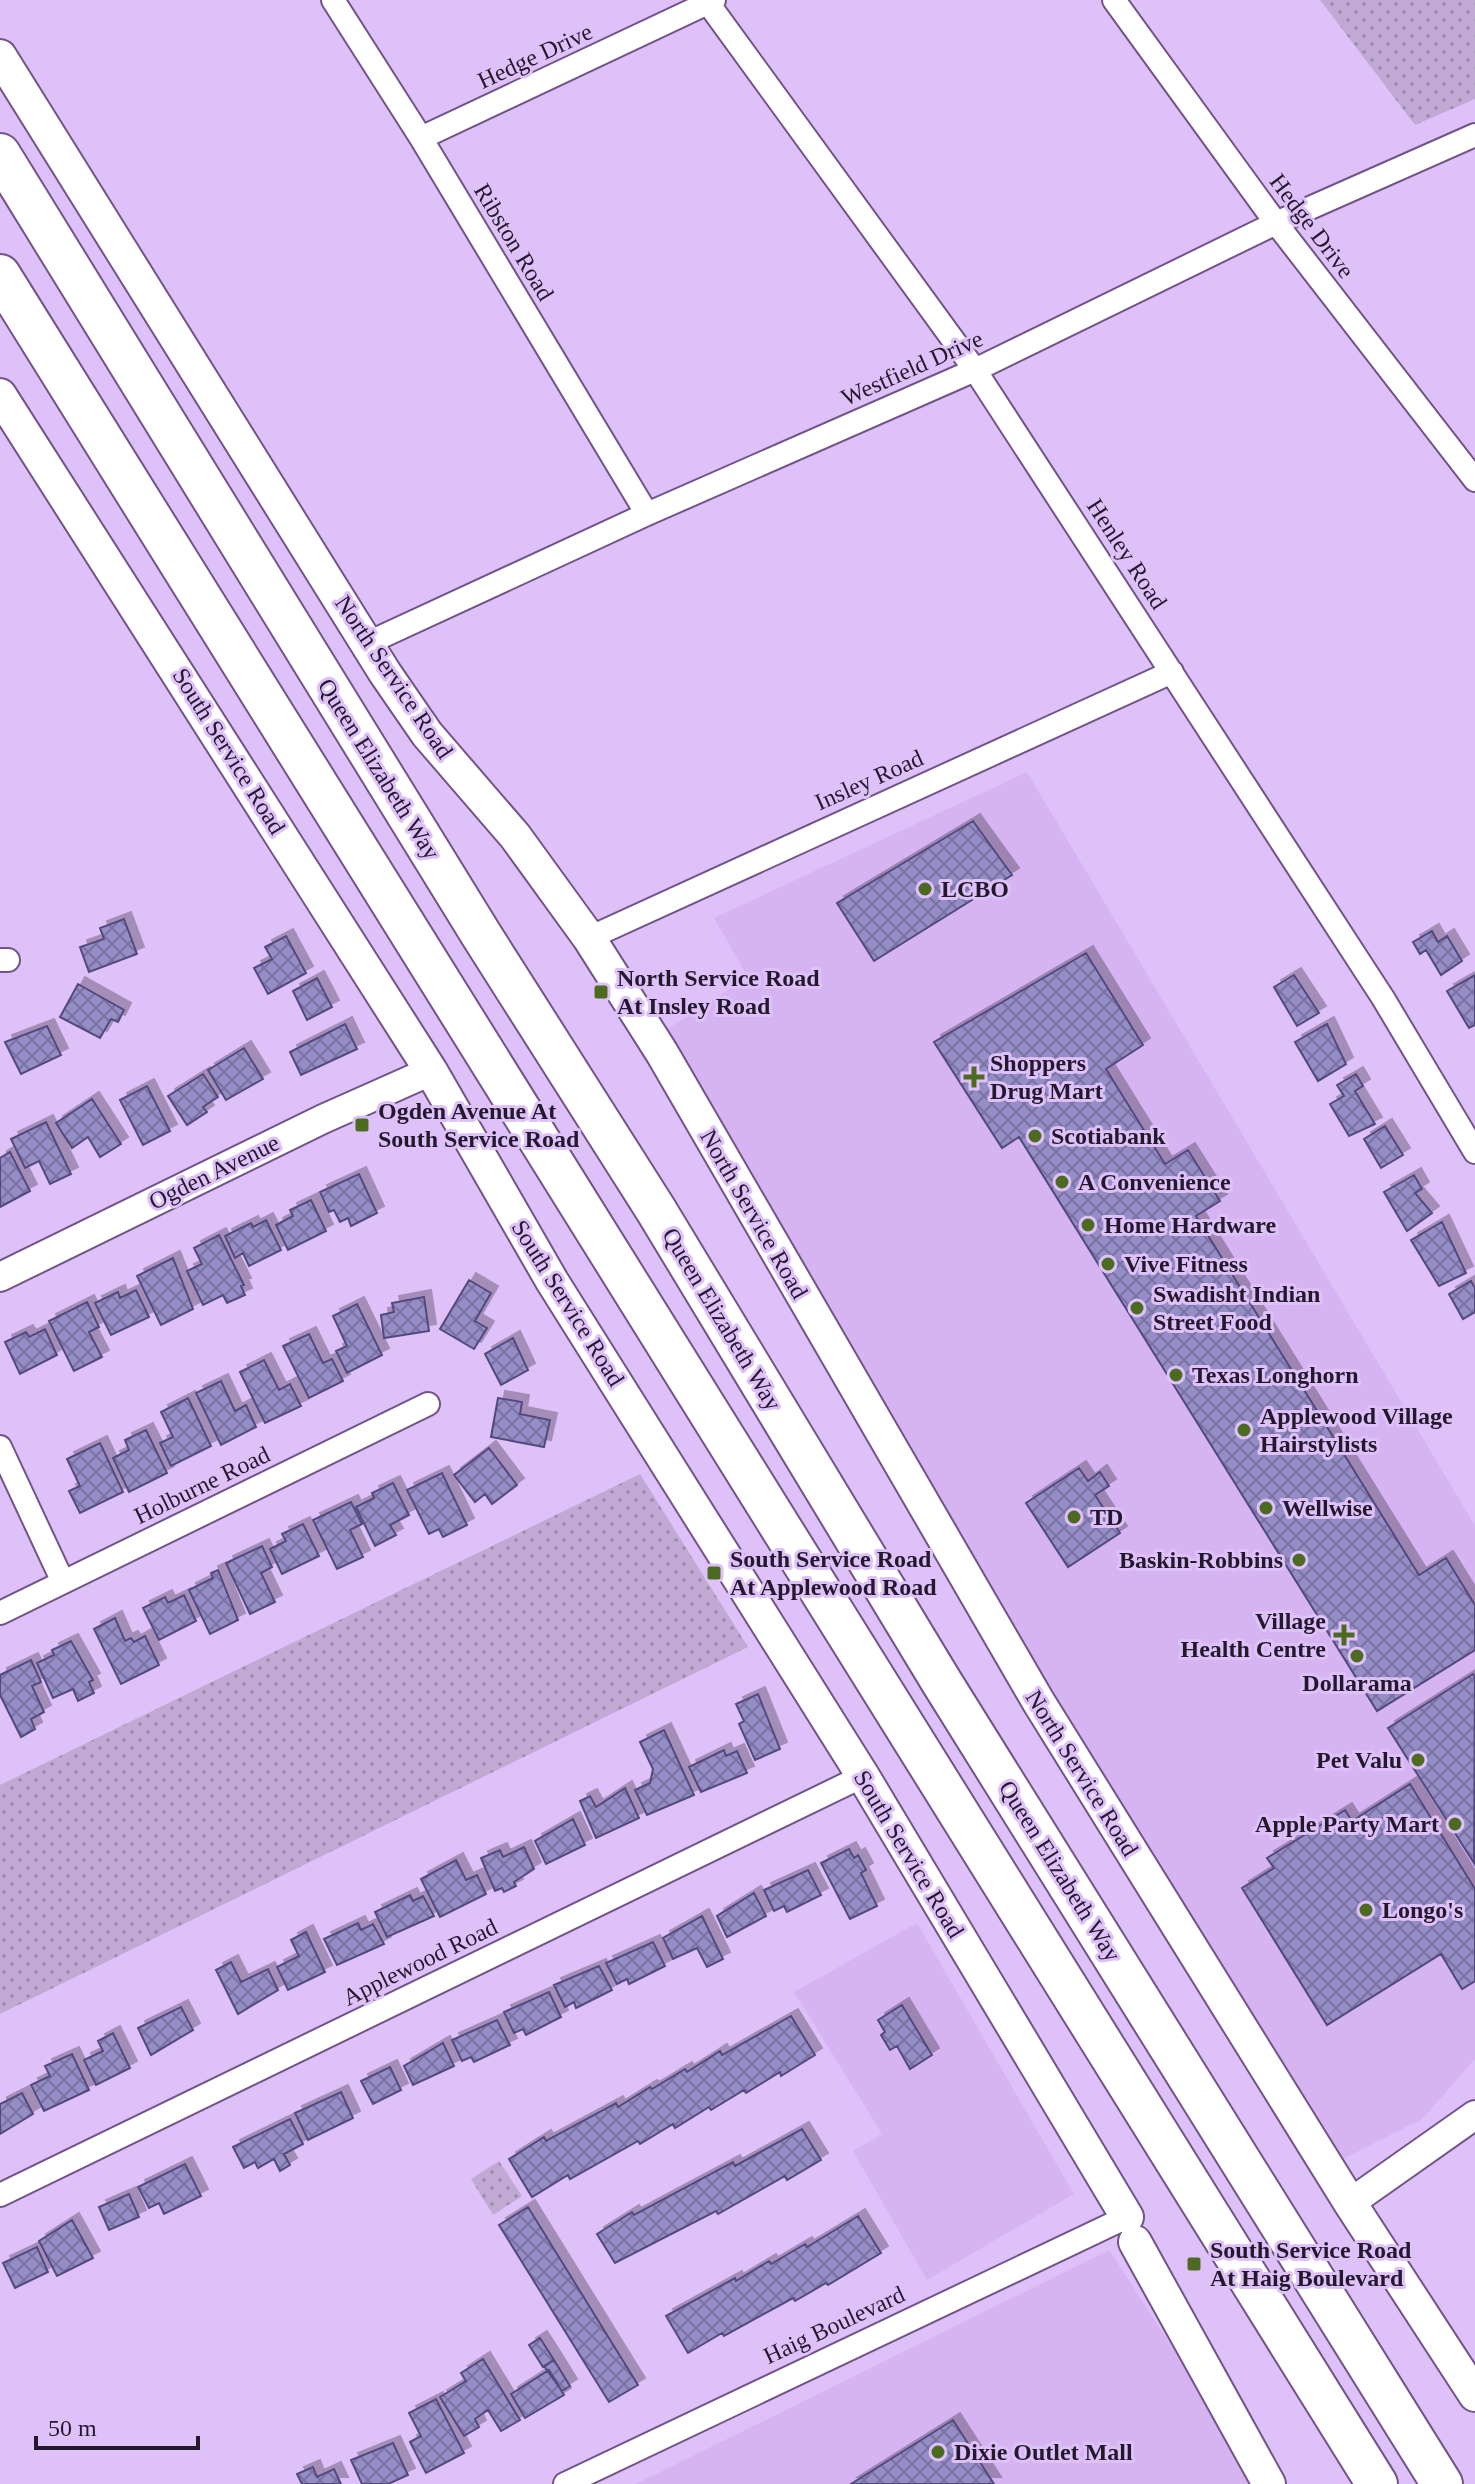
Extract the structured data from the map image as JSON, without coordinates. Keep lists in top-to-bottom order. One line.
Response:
{"streets":{"highway":["Queen Elizabeth Way"],"main road":["North Service Road","South Service Road"],"street":["Hedge Drive","Ribston Road","Westfield Drive","Henley Road","Insley Road","Ogden Avenue","Holburne Road","Applewood Road","Haig Boulevard"]},"crossings":[["Hedge Drive","Ribston Road"],["Hedge Drive","Westfield Drive"],["Hedge Drive","Henley Road"],["Ribston Road","Westfield Drive"],["Westfield Drive","Henley Road"],["Westfield Drive","North Service Road"],["Henley Road","Insley Road"],["North Service Road","Insley Road"],["South Service Road","Ogden Avenue"],["South Service Road","Applewood Road"],["South Service Road","Haig Boulevard"]],"places":{"other":["LCBO","Scotiabank","A Convenience","Home Hardware","Vive Fitness","Swadisht Indian Street Food","Texas Longhorn","Applewood Village Hairstylists","Wellwise","TD","Baskin-Robbins","Dollarama","Pet Valu","Apple Party Mart","Longo's","Dixie Outlet Mall"],"transit":["North Service Road At Insley Road","Ogden Avenue At South Service Road","South Service Road At Applewood Road","South Service Road At Haig Boulevard"],"health":["Shoppers Drug Mart","Village Health Centre"]},"scale_bar":"50 m"}
